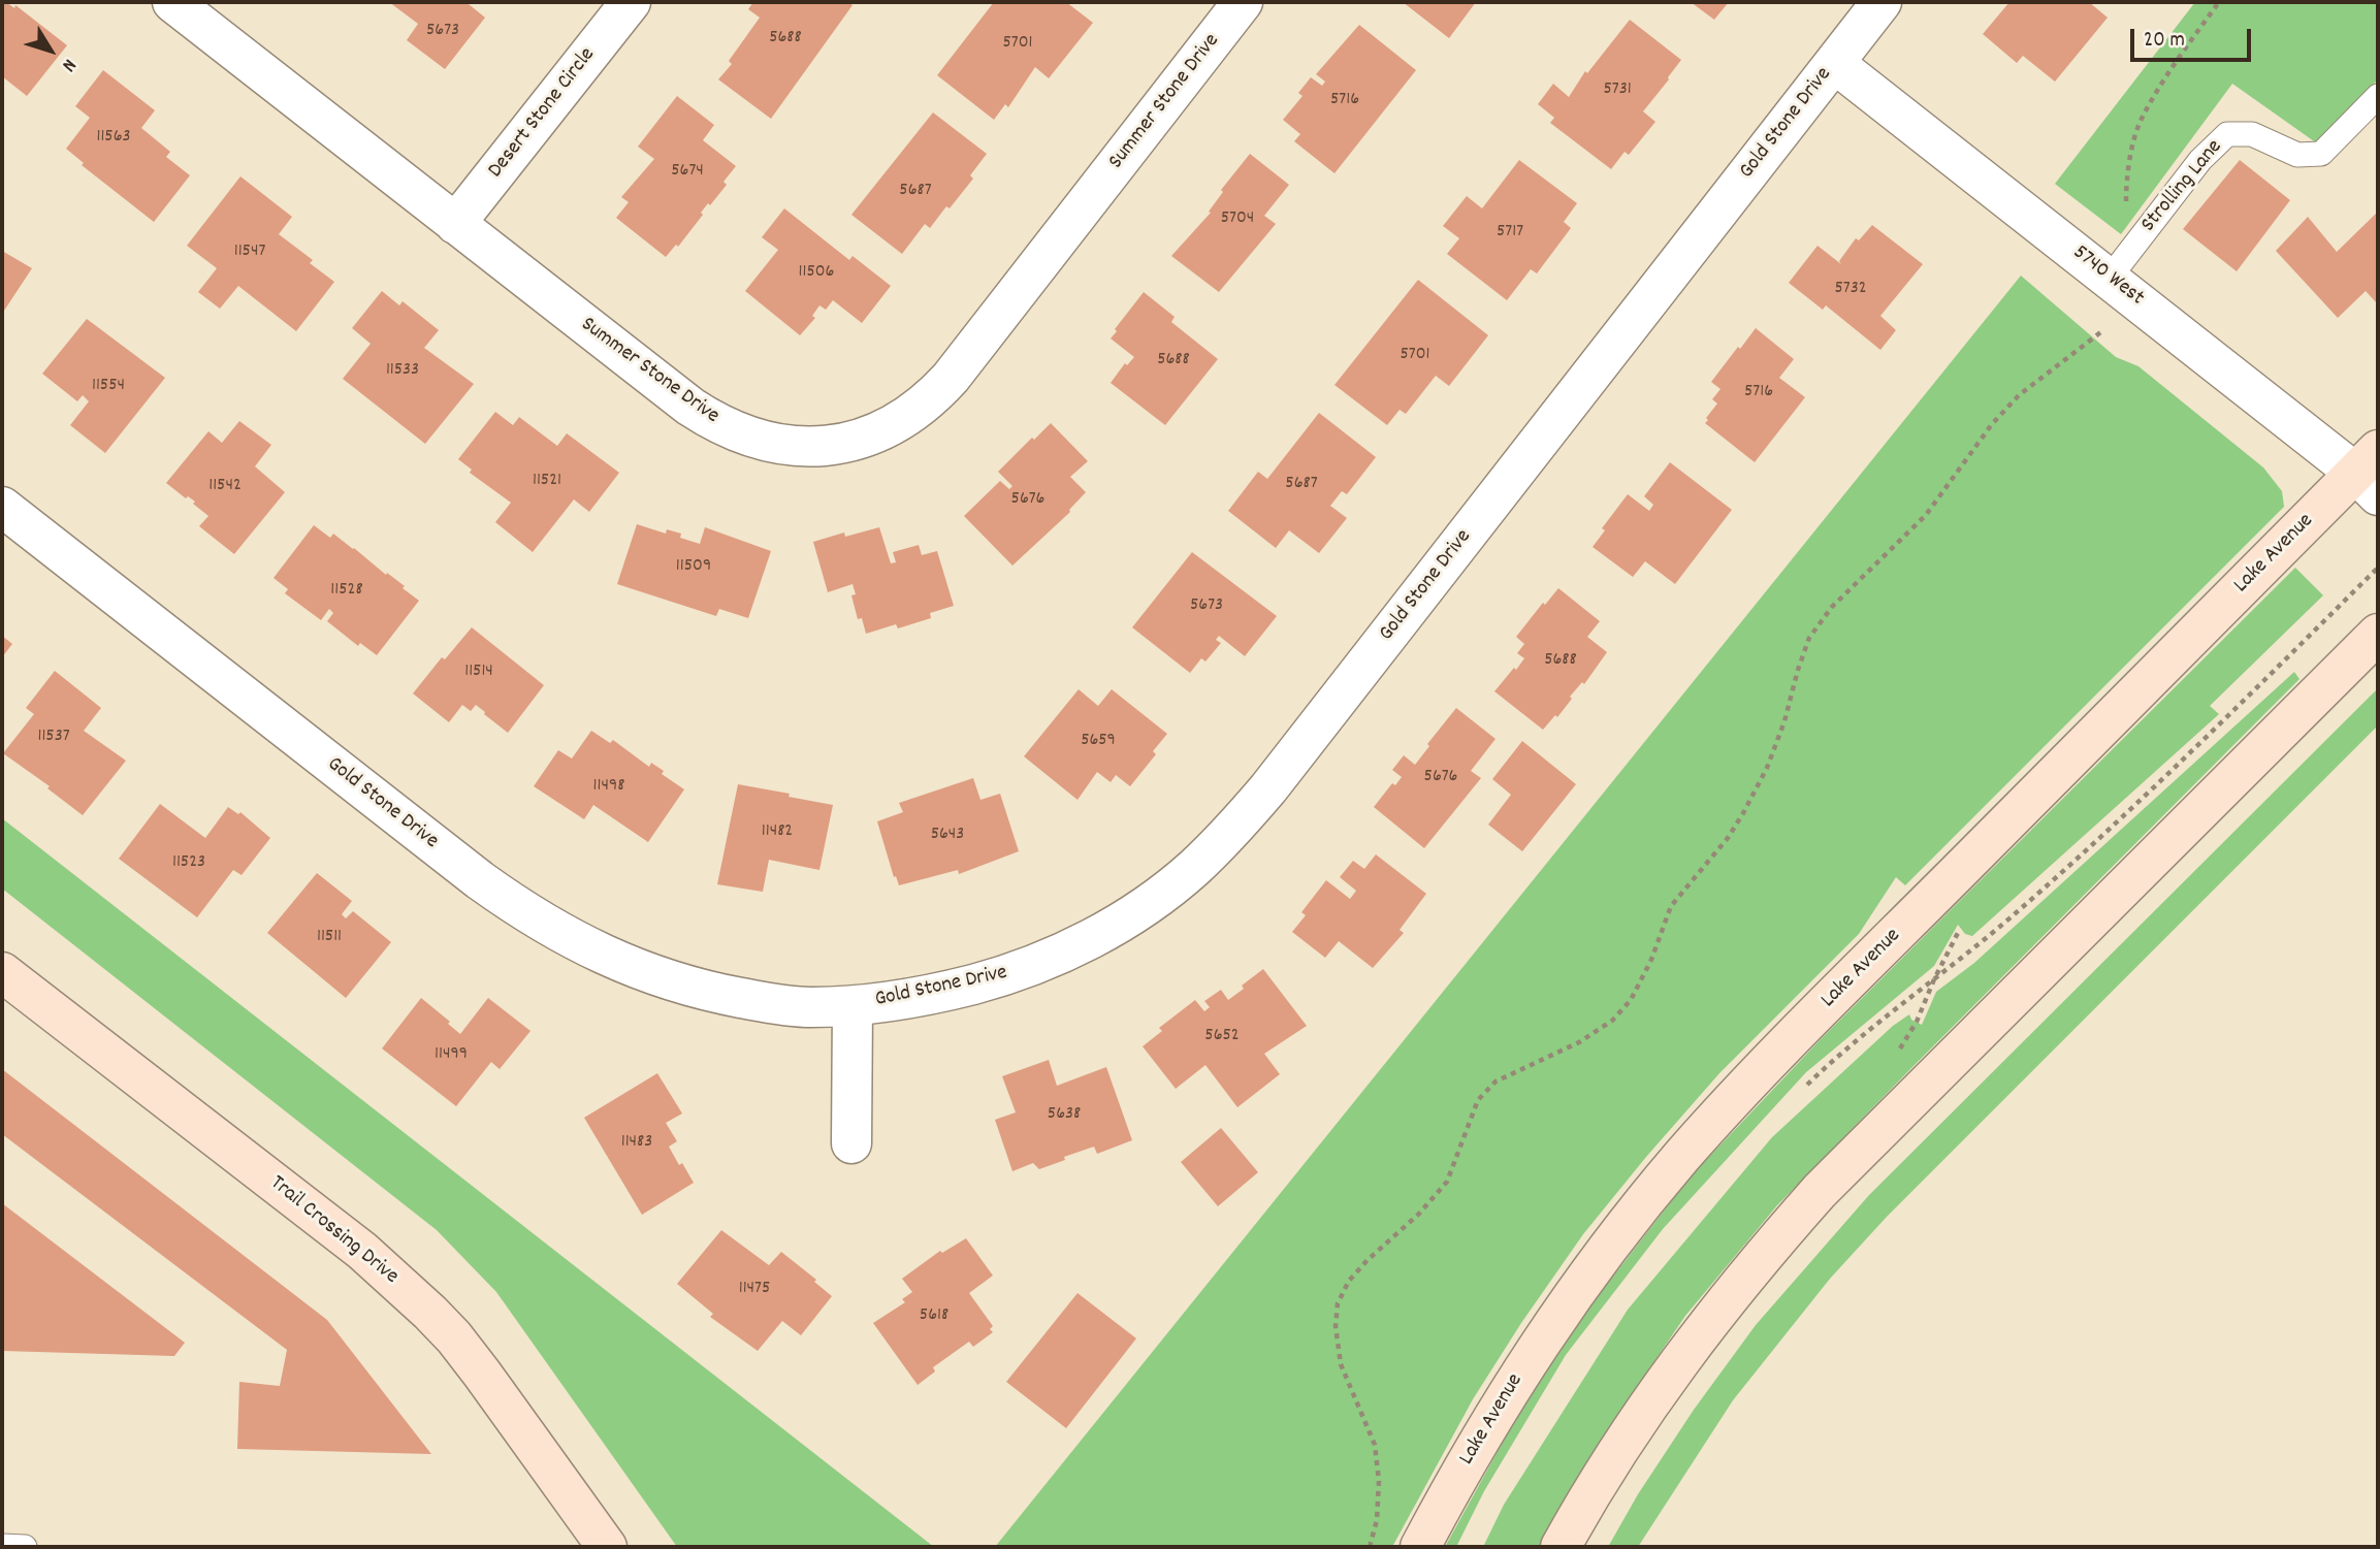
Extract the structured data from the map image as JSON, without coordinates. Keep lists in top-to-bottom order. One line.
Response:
{"streets":{"street":["Summer Stone Drive","Desert Stone Circle","Gold Stone Drive","5740 West","Lake Avenue","Trail Crossing Drive"],"lane":["Strolling Lane"]},"crossings":[["Summer Stone Drive","Desert Stone Circle"],["Gold Stone Drive","5740 West"],["Strolling Lane","5740 West"],["5740 West","Lake Avenue"]],"house_numbers":["5673","5688","5701","5731","5716","11563","5674","5687","5704","5717","11547","11506","5732","5701","5688","11533","11554","5716","11521","5687","11542","5676","11509","11528","5673","5688","11514","11537","5659","5676","11498","11482","5643","11523","11511","5652","11499","5638","11483","11475","5618"],"scale_bar":"20 m","north":"bottom right"}
